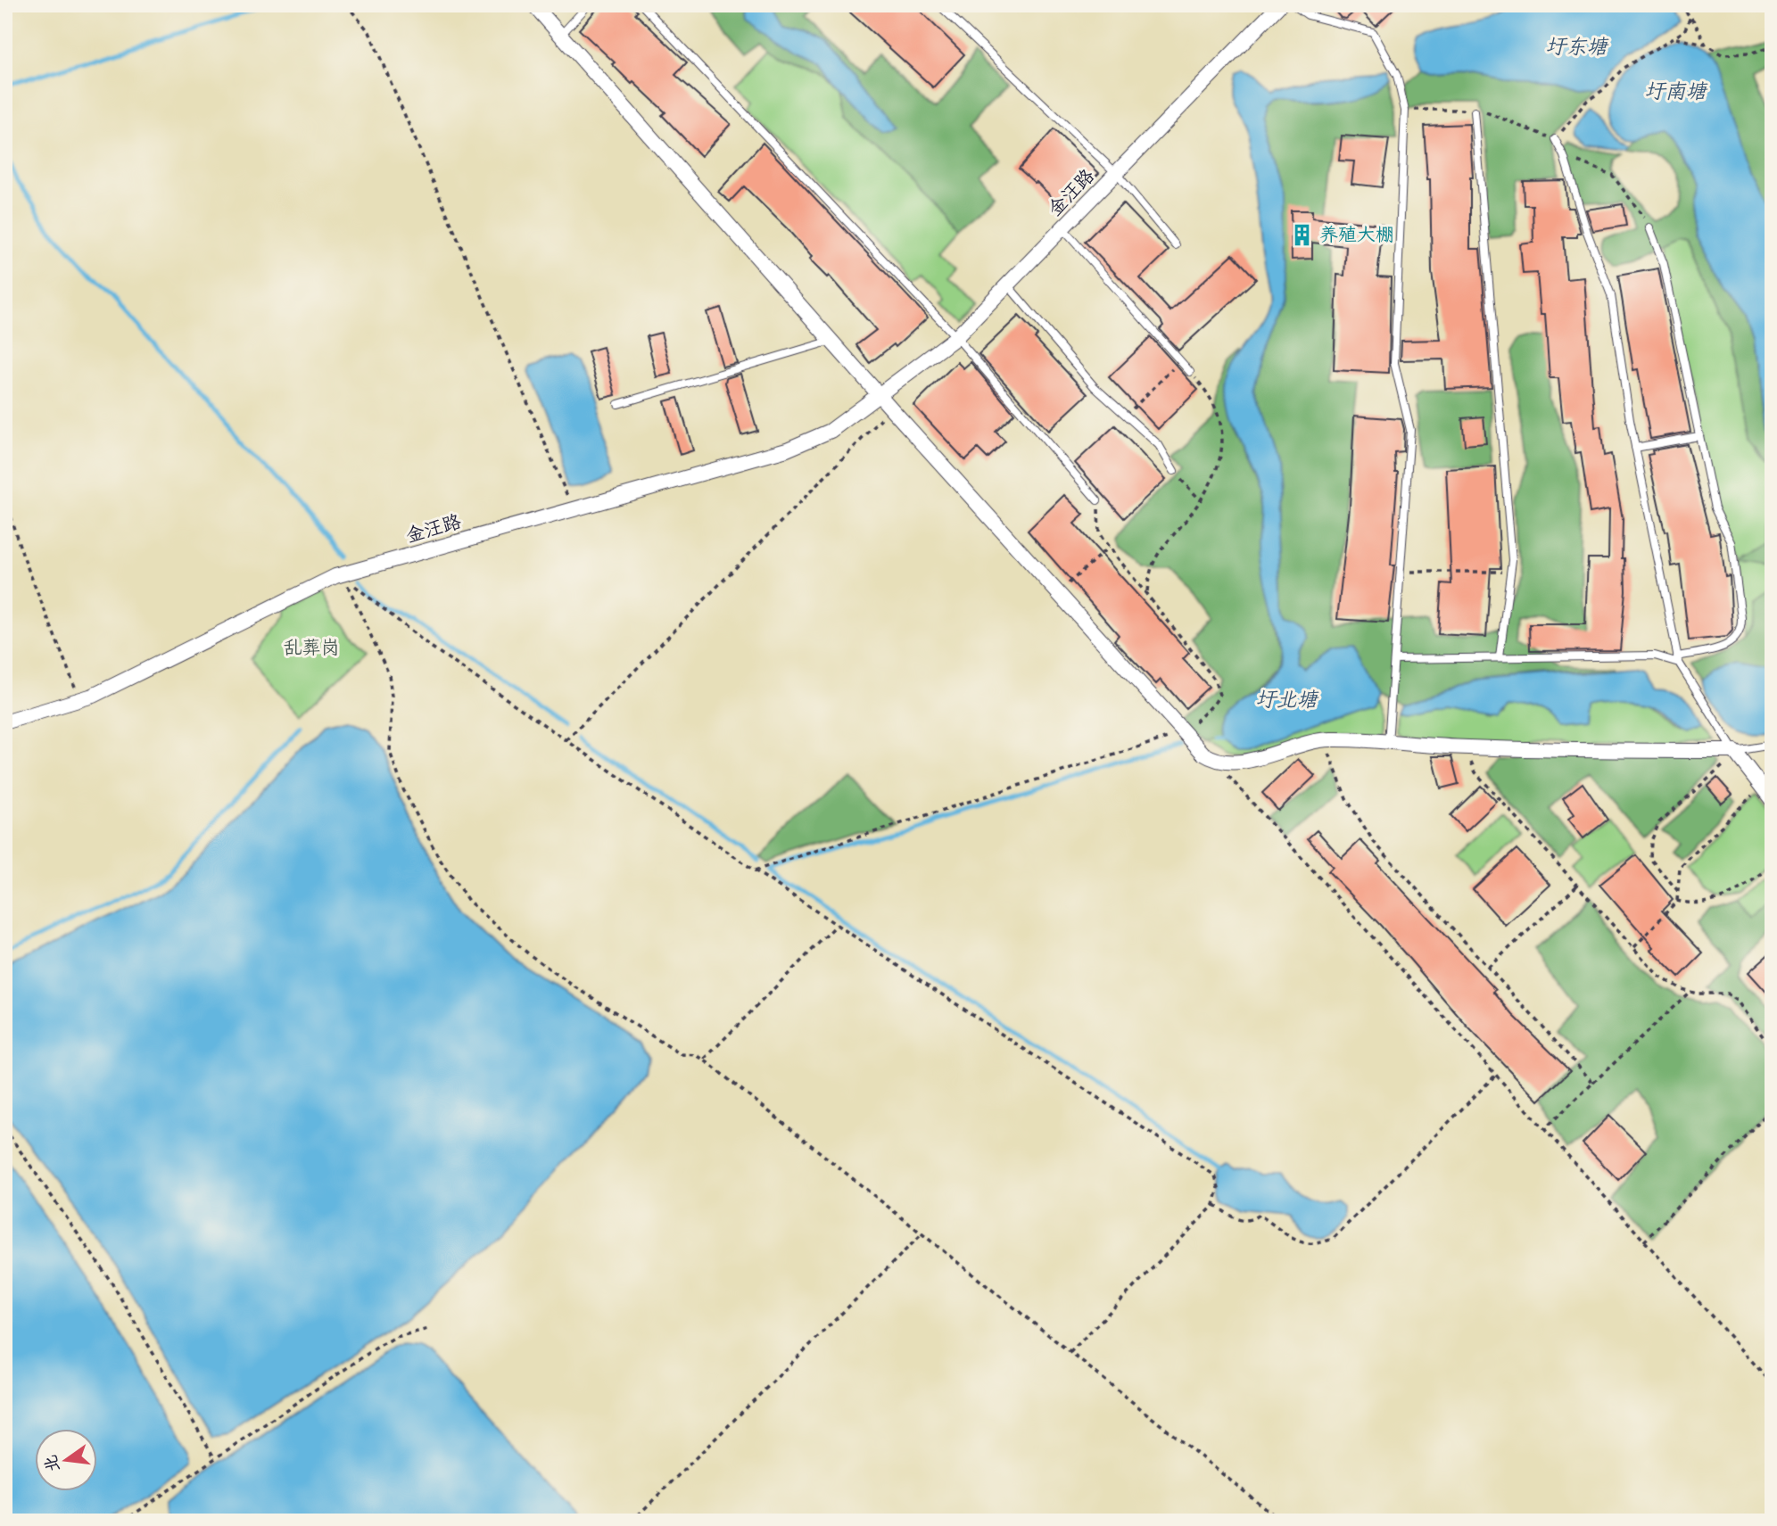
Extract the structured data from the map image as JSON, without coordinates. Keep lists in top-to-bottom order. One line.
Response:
{"streets":{"street":["金汪路"]},"water":["圩东塘","圩南塘","圩北塘"],"parks":["乱葬岗"],"places":{"building":["养殖大棚"]},"north":"left"}
